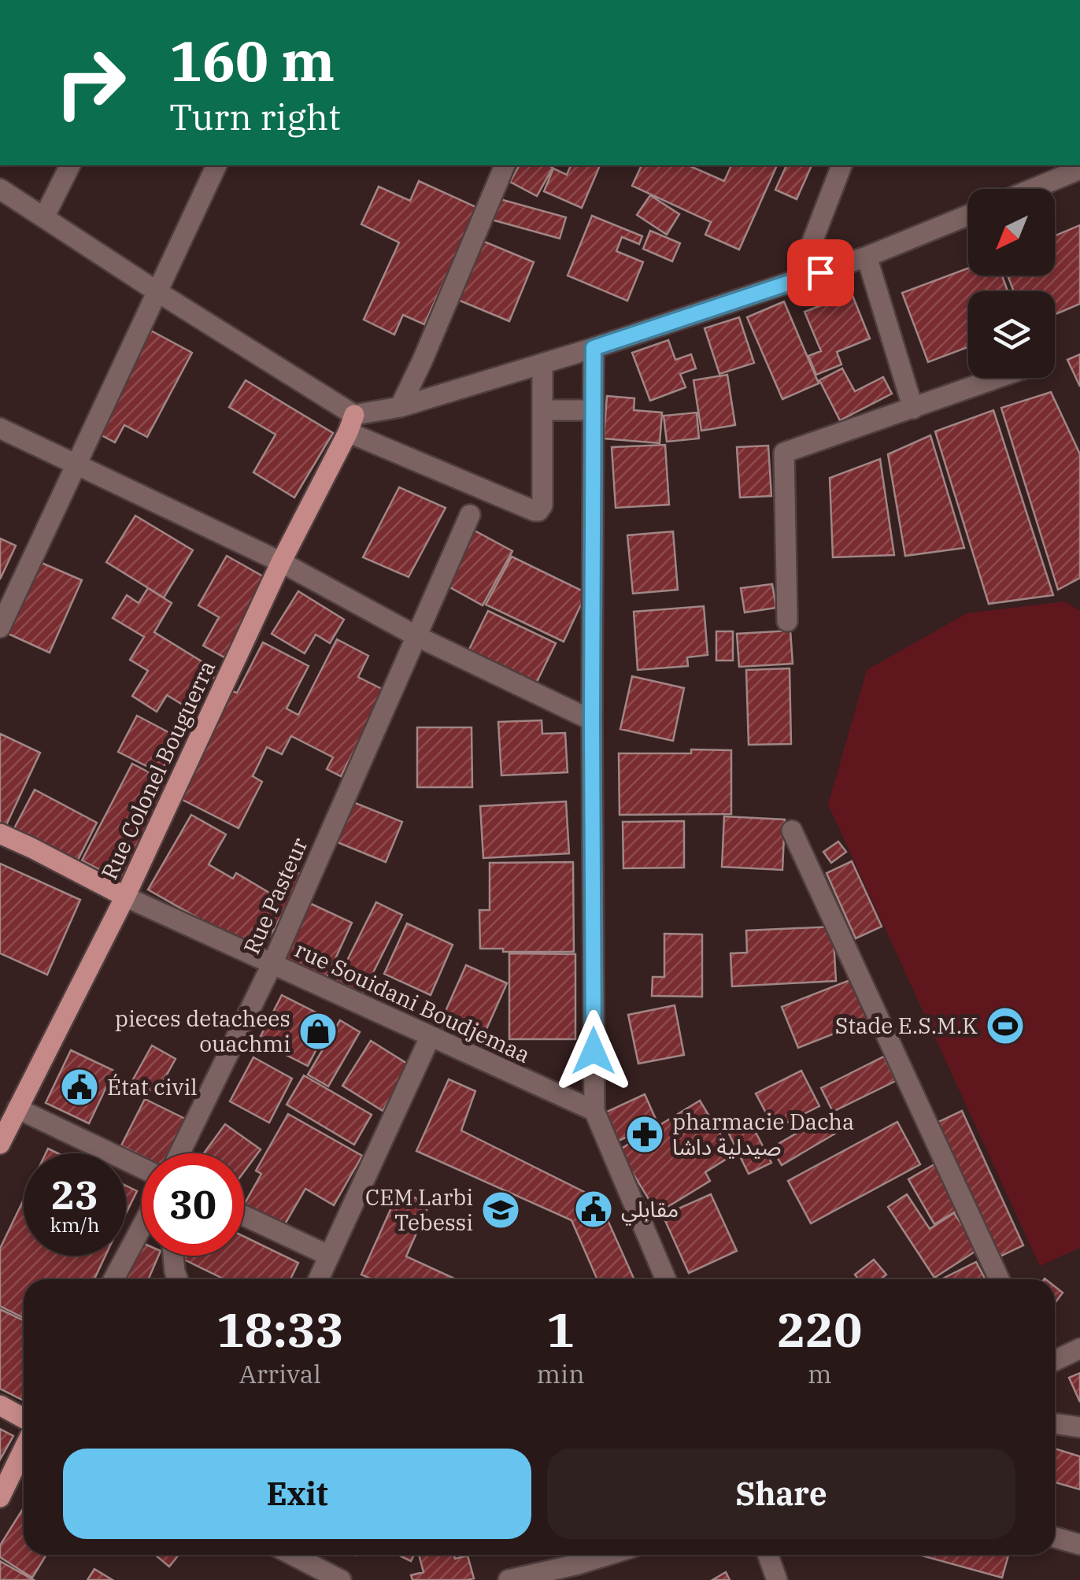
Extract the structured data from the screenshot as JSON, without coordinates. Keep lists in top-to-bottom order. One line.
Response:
{"streets":{"main road":["Rue Colonel Bouguerra"],"street":["Rue Pasteur","rue Souidani Boudjemaa"]},"crossings":[["Rue Colonel Bouguerra","rue Souidani Boudjemaa"],["Rue Pasteur","rue Souidani Boudjemaa"]],"places":{"sports":["Stade E.S.M.K"],"shop":["pieces detachees ouachmi"],"public building":["État civil","مقابلي"],"pharmacy":["pharmacie Dacha صيدلية داشا"],"school or university":["CEM Larbi Tebessi"]},"north":"bottom left","page":{"turn":["160 m","Turn right"],"speed":"23 km/h","limit":"30","eta":["18:33","Arrival","1","min","220","m"],"buttons":["Exit","Share"]}}
